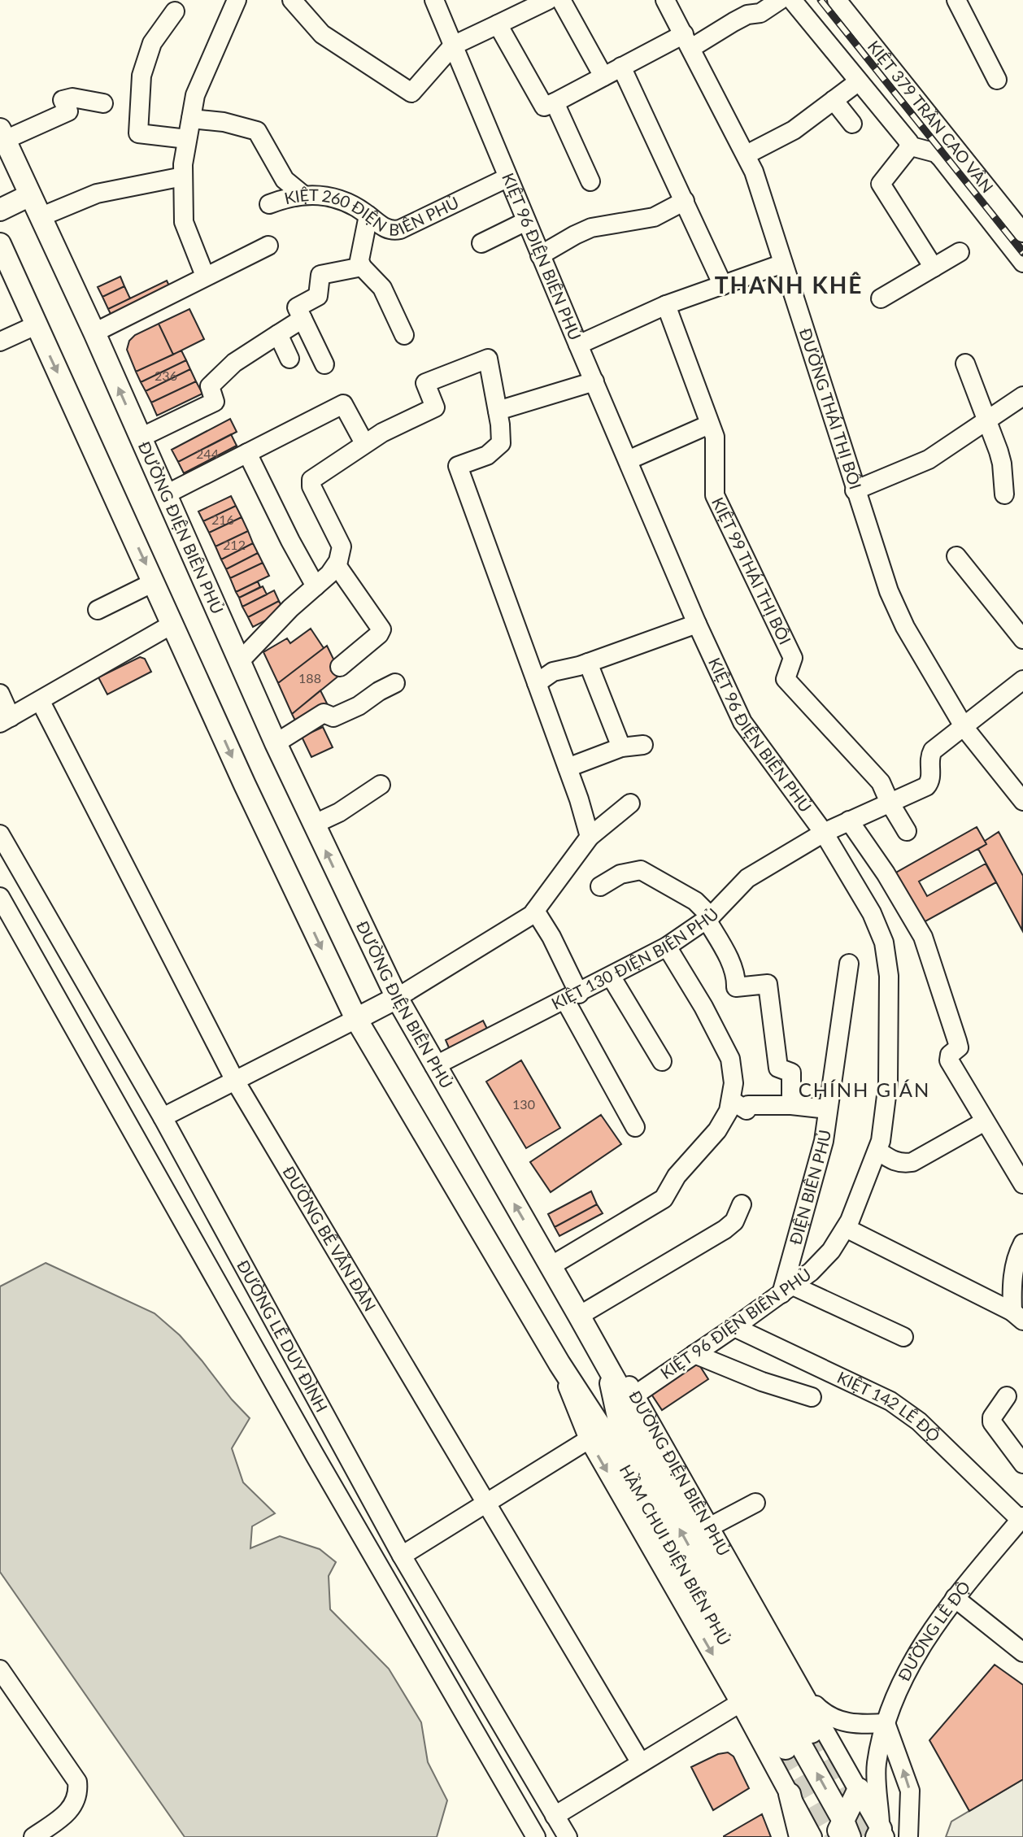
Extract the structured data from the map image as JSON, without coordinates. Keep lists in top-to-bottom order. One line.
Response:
{"streets":{"main road":["ĐƯỜNG ĐIỆN BIÊN PHỦ","HẦM CHUI ĐIỆN BIÊN PHỦ"],"street":["KIỆT 379 TRẦN CAO VÂN","KIỆT 260 ĐIỆN BIÊN PHỦ","KIỆT 96 ĐIỆN BIÊN PHỦ","ĐƯỜNG THÁI THỊ BÔI","KIỆT 99 THÁI THỊ BÔI","KIỆT 130 ĐIỆN BIÊN PHỦ","ĐIỆN BIÊN PHỦ","ĐƯỜNG BẾ VĂN ĐÀN","ĐƯỜNG LÊ DUY ĐÌNH","KIỆT 142 LÊ ĐỘ","ĐƯỜNG LÊ ĐỘ"]},"crossings":[["KIỆT 260 ĐIỆN BIÊN PHỦ","KIỆT 96 ĐIỆN BIÊN PHỦ"],["KIỆT 96 ĐIỆN BIÊN PHỦ","ĐƯỜNG ĐIỆN BIÊN PHỦ"],["KIỆT 96 ĐIỆN BIÊN PHỦ","KIỆT 130 ĐIỆN BIÊN PHỦ"],["KIỆT 96 ĐIỆN BIÊN PHỦ","ĐIỆN BIÊN PHỦ"],["KIỆT 96 ĐIỆN BIÊN PHỦ","KIỆT 142 LÊ ĐỘ"],["ĐƯỜNG ĐIỆN BIÊN PHỦ","KIỆT 130 ĐIỆN BIÊN PHỦ"],["ĐƯỜNG ĐIỆN BIÊN PHỦ","HẦM CHUI ĐIỆN BIÊN PHỦ"],["ĐƯỜNG ĐIỆN BIÊN PHỦ","ĐƯỜNG LÊ ĐỘ"],["KIỆT 142 LÊ ĐỘ","ĐƯỜNG LÊ ĐỘ"]],"districts":["THANH KHÊ","CHÍNH GIÁN"],"house_numbers":["236","244","216","212","188","130"]}
